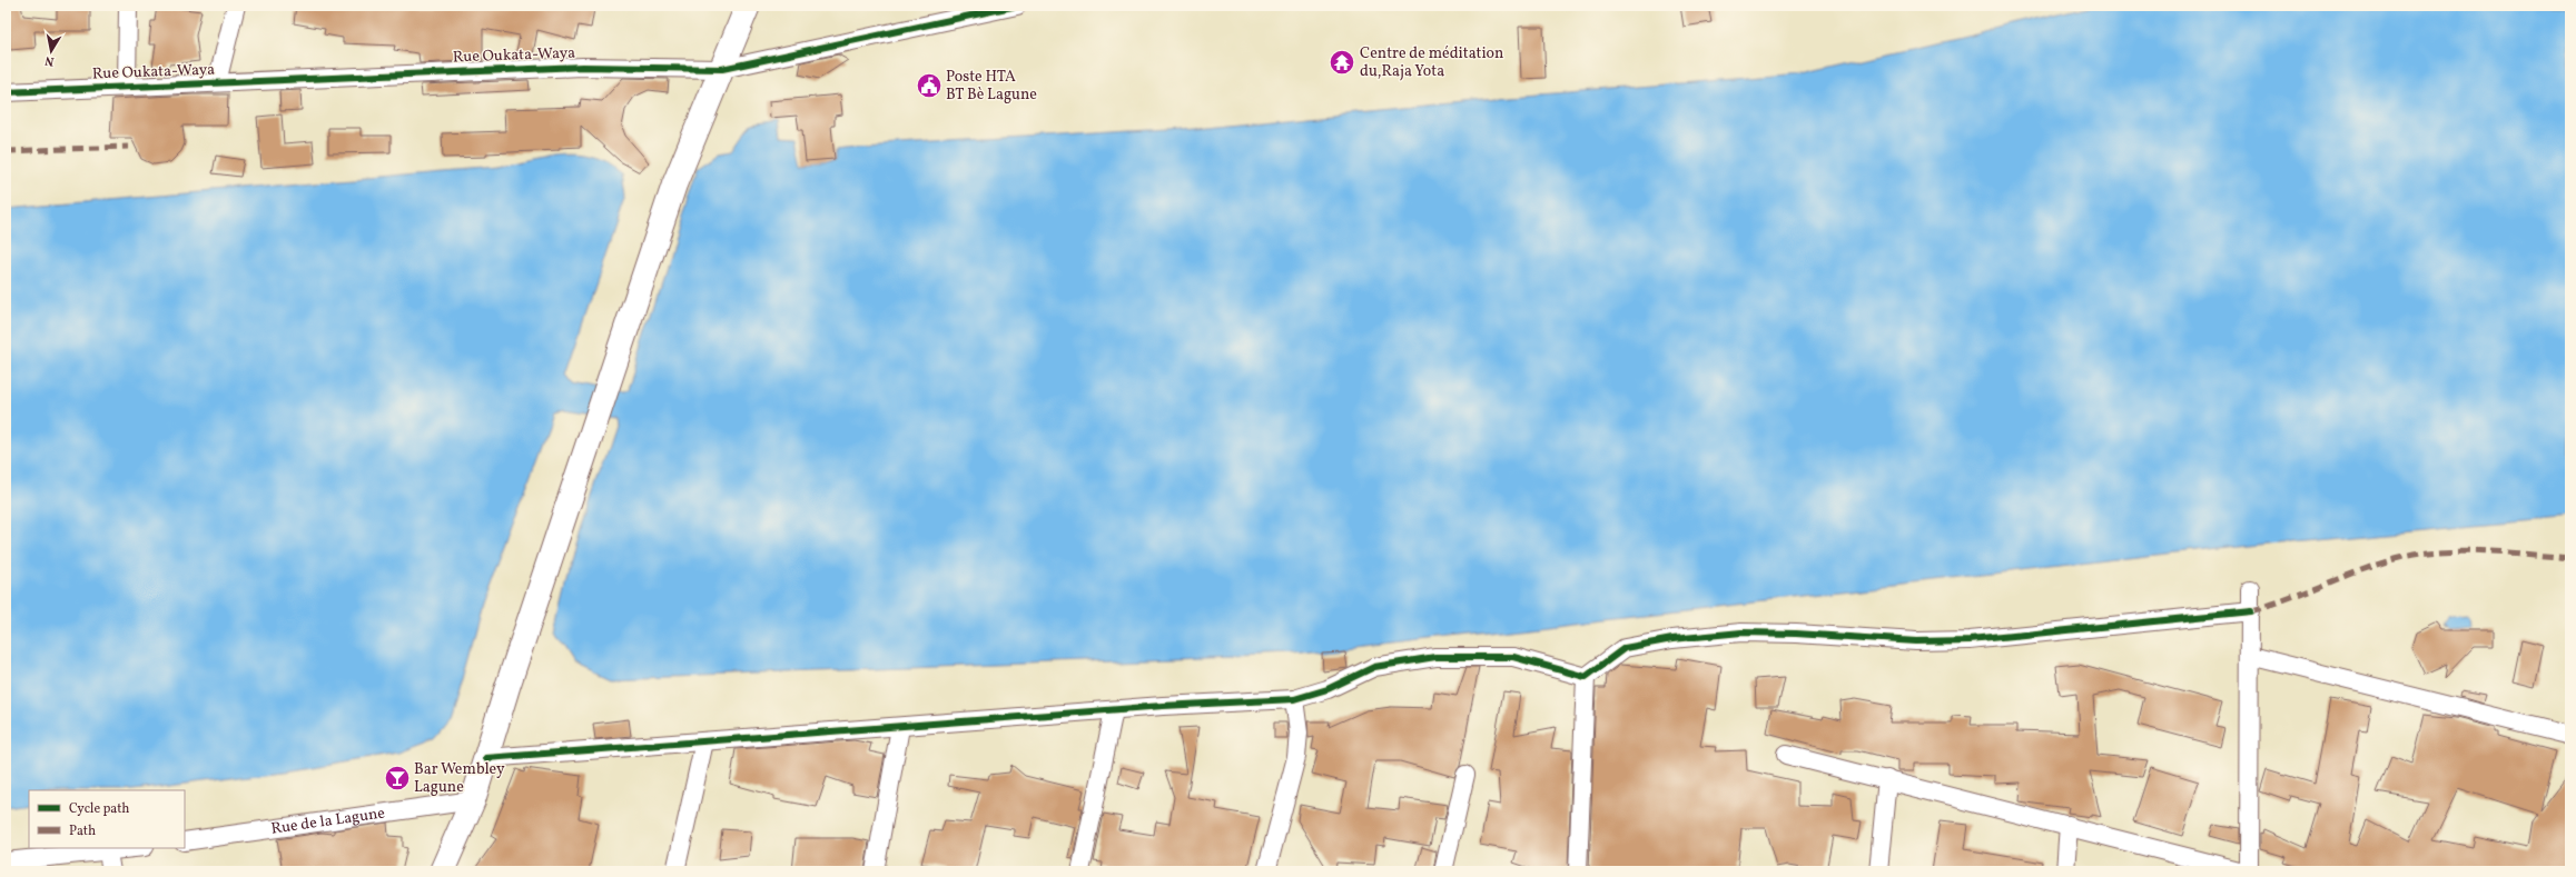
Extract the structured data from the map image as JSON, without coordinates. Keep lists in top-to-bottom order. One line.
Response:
{"streets":{"street":["Rue Oukata-Waya","Rue de la Lagune"]},"places":{"temple":["Centre de méditation du,Raja Yota"],"public building":["Poste HTA BT Bè Lagune"],"bar":["Bar Wembley Lagune"]},"legend":["Cycle path","Path"],"north":"bottom"}
